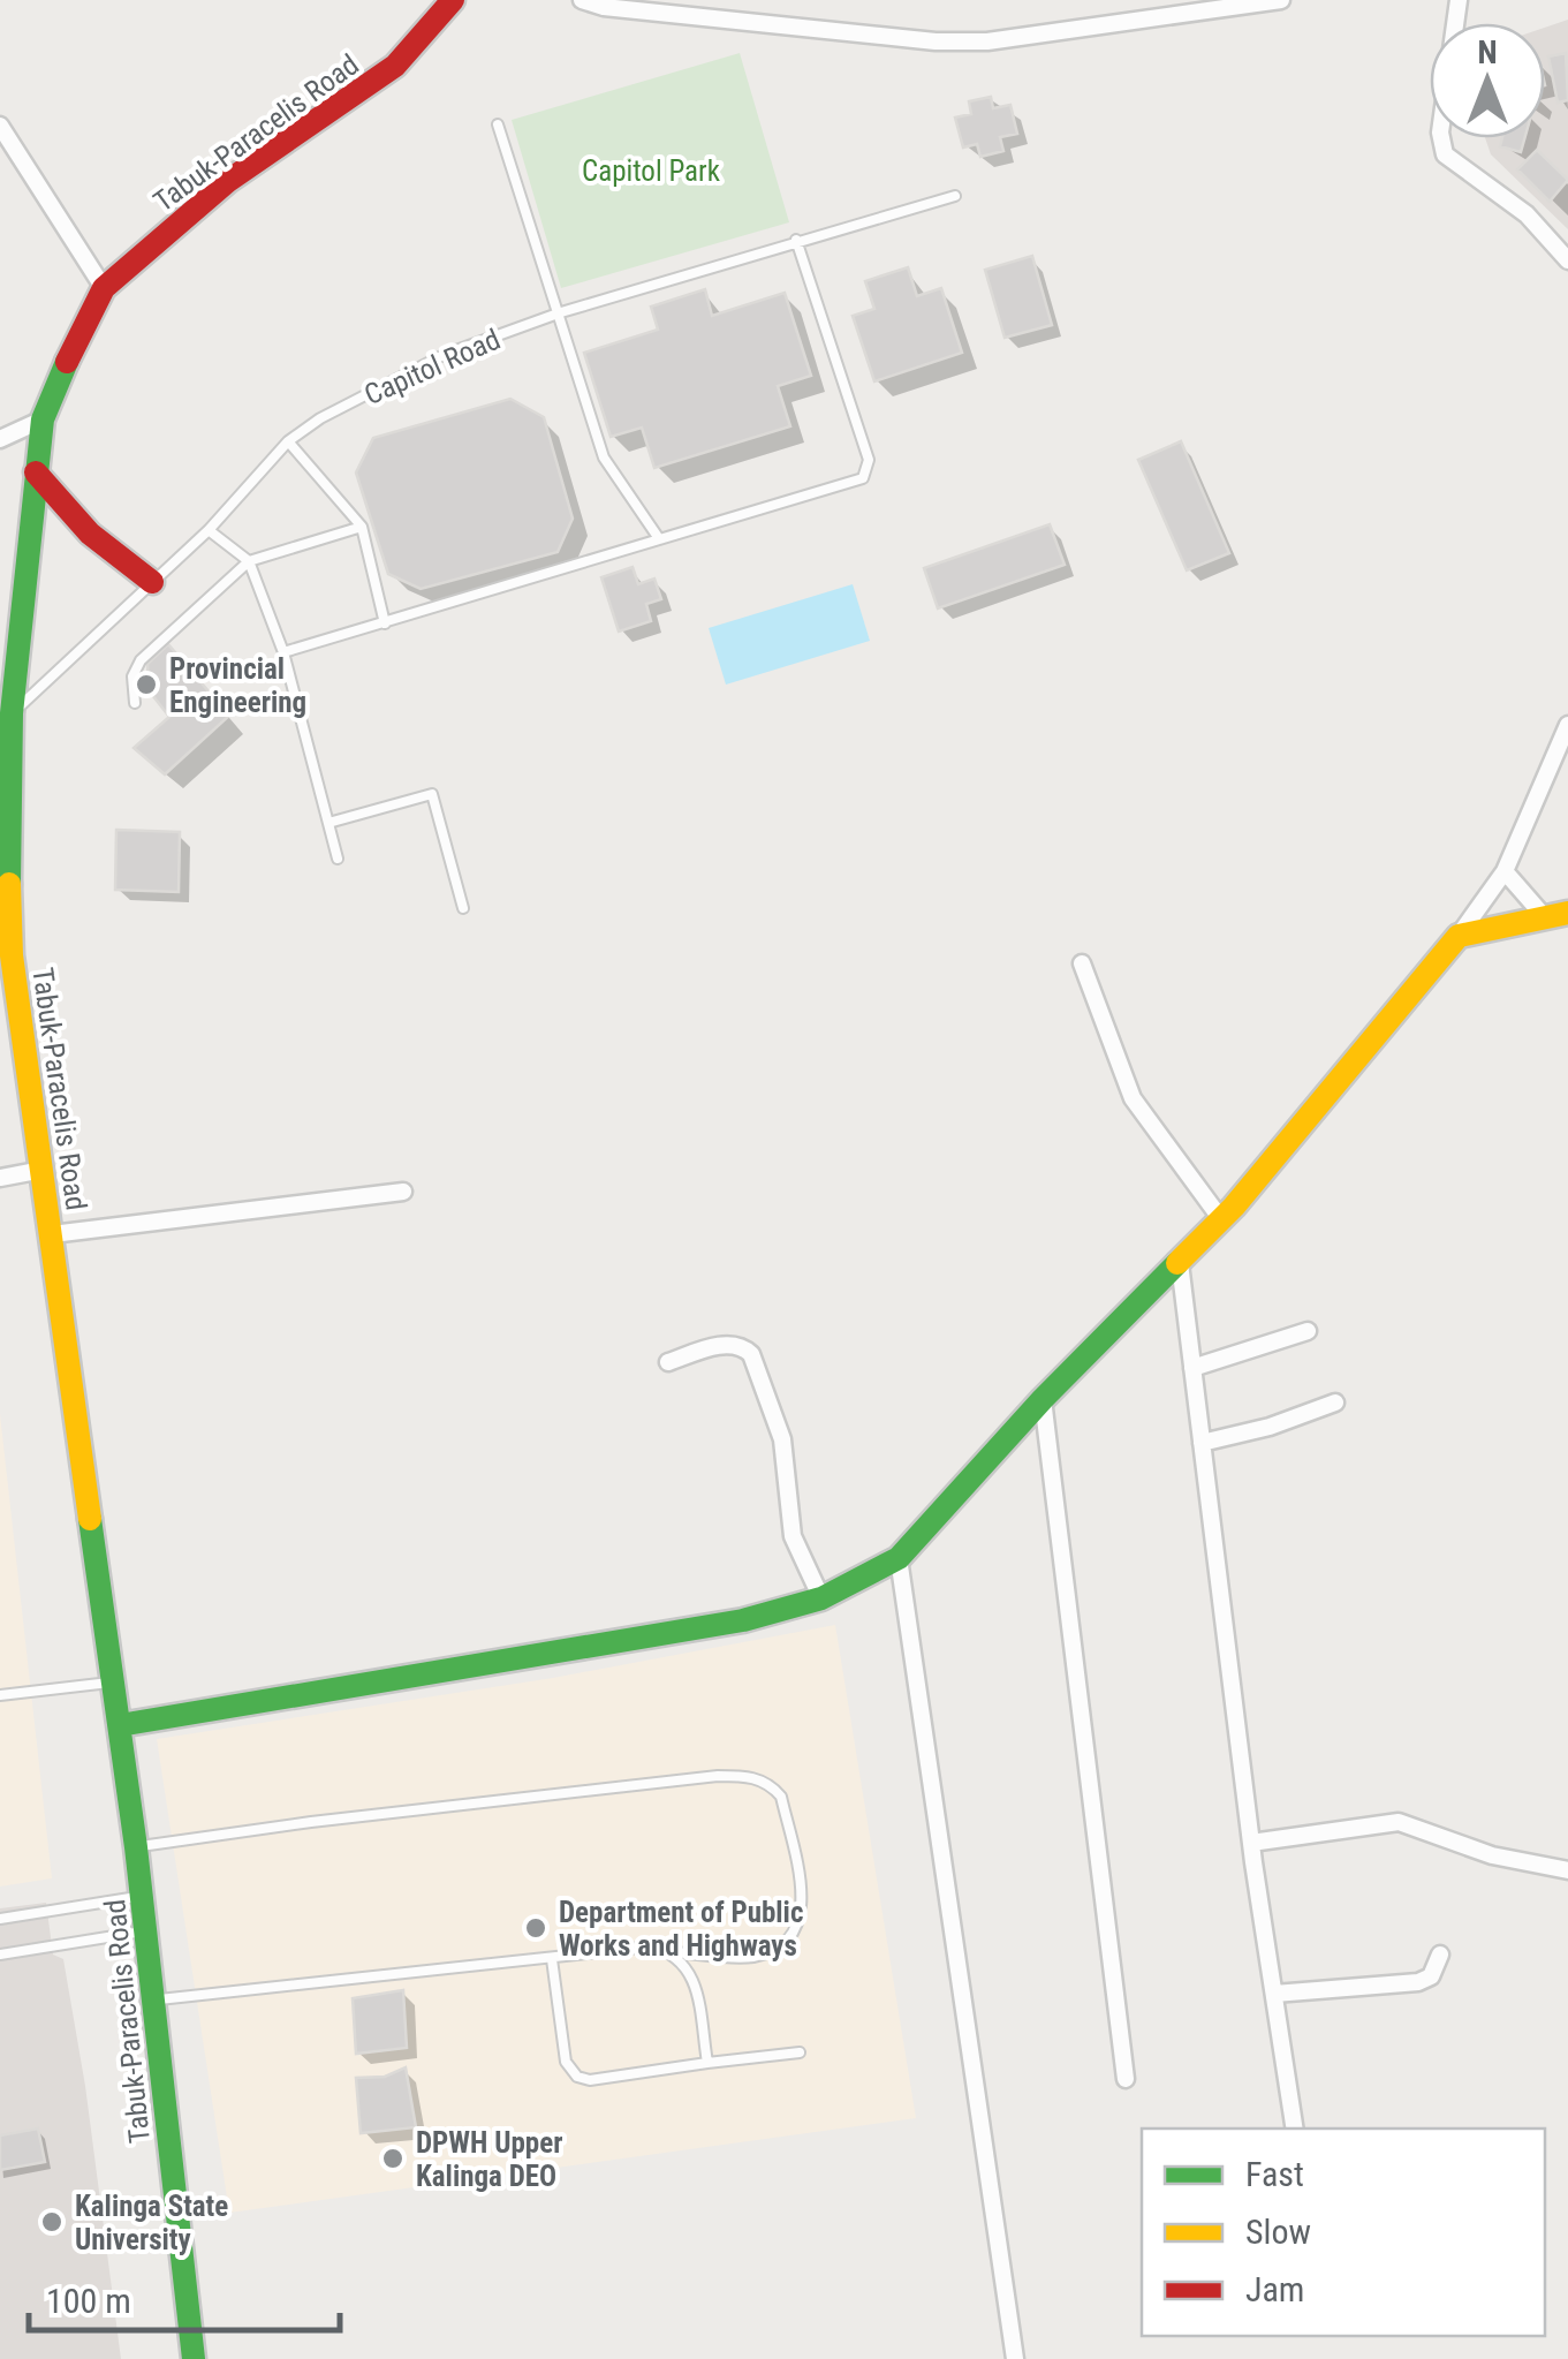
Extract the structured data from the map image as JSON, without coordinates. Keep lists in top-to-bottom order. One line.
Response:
{"streets":{"main road":["Tabuk-Paracelis Road"],"lane":["Capitol Road"]},"crossings":[["Tabuk-Paracelis Road","Capitol Road"]],"parks":["Capitol Park"],"places":["Provincial Engineering","Department of Public Works and Highways","DPWH Upper Kalinga DEO","Kalinga State University"],"legend":["Fast","Slow","Jam"],"scale_bar":"100 m","north":"top"}
